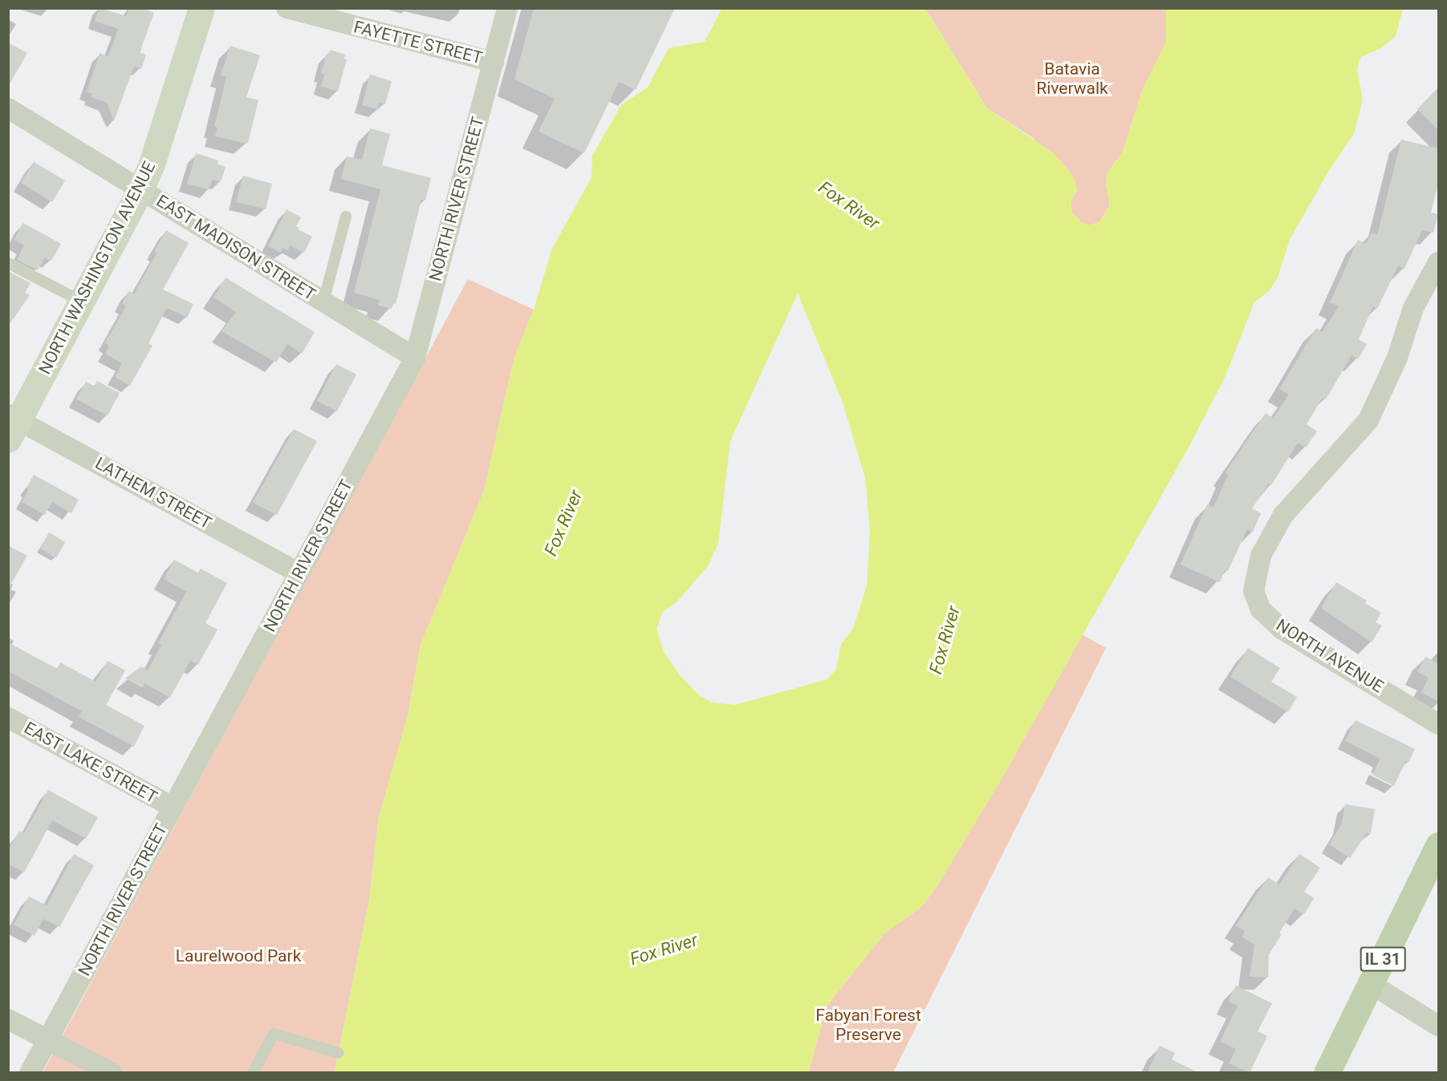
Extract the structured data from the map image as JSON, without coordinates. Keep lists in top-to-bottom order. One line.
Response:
{"streets":{"main road":["NORTH WASHINGTON AVENUE","IL 31"],"street":["FAYETTE STREET","NORTH RIVER STREET","EAST MADISON STREET","LATHEM STREET","NORTH AVENUE","EAST LAKE STREET"]},"crossings":[["FAYETTE STREET","NORTH RIVER STREET"],["NORTH RIVER STREET","EAST MADISON STREET"],["NORTH RIVER STREET","LATHEM STREET"],["NORTH RIVER STREET","EAST LAKE STREET"],["EAST MADISON STREET","NORTH WASHINGTON AVENUE"],["NORTH WASHINGTON AVENUE","LATHEM STREET"]],"water":["Fox River"],"parks":["Batavia Riverwalk","Laurelwood Park","Fabyan Forest Preserve"]}
